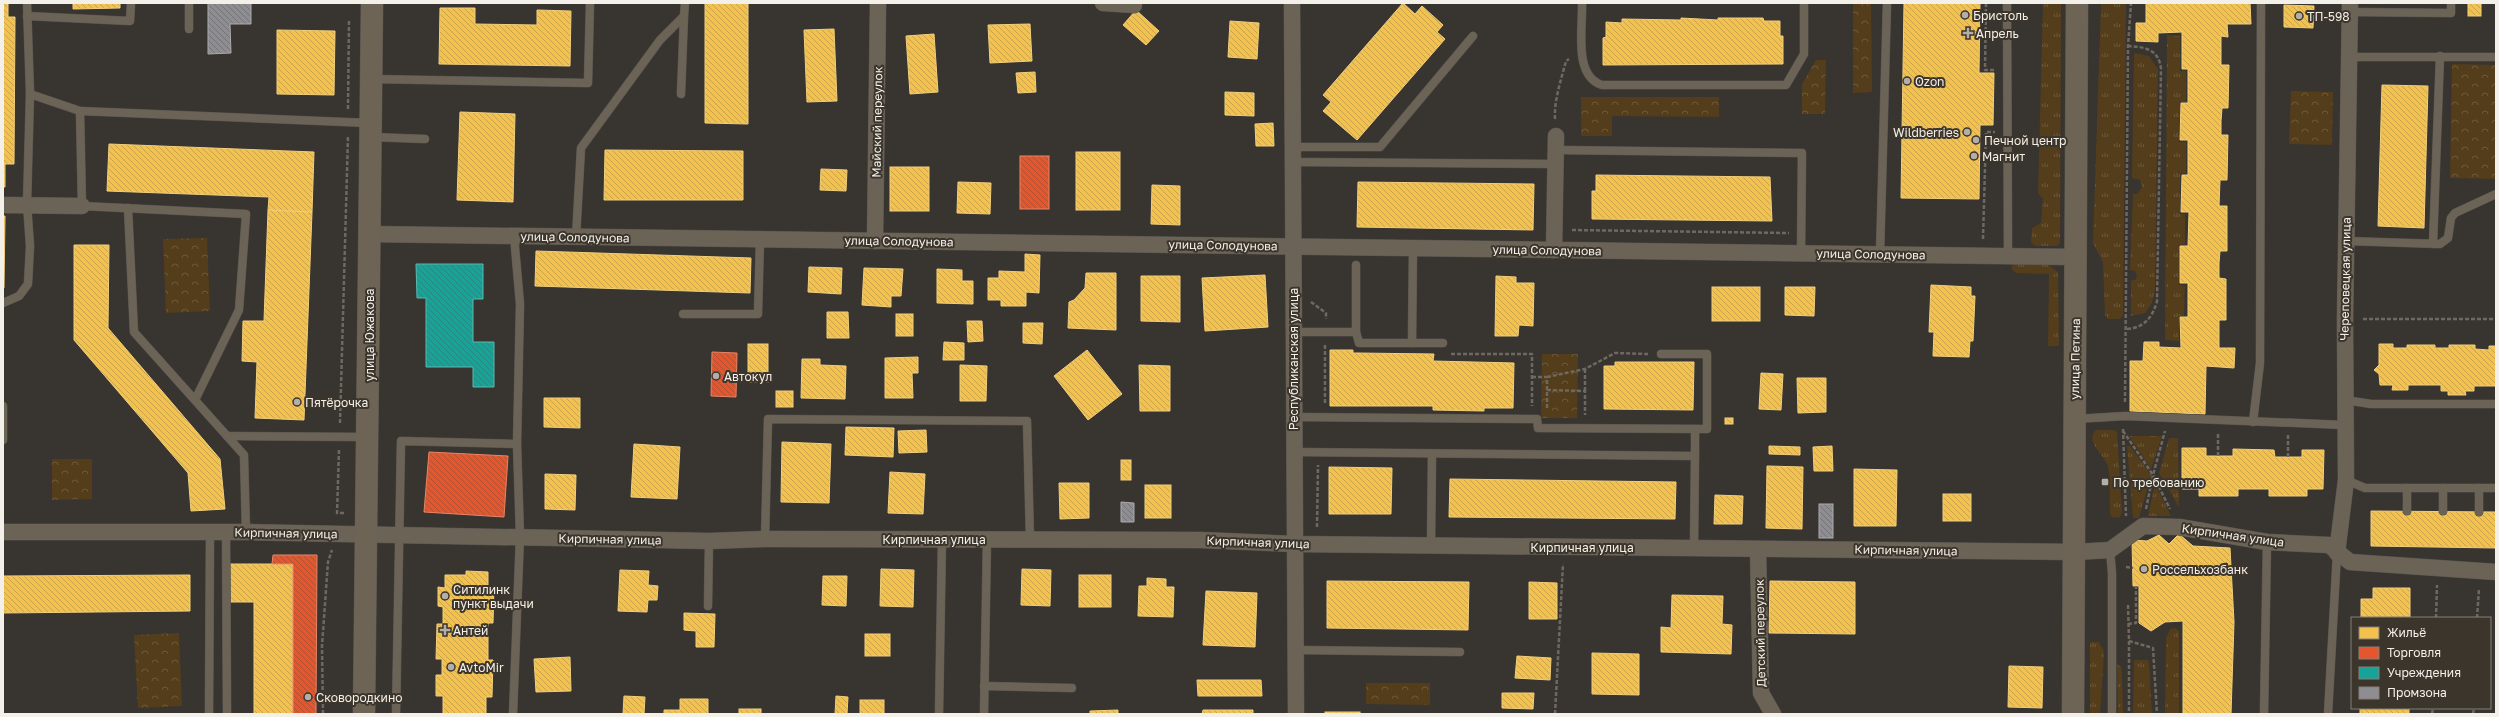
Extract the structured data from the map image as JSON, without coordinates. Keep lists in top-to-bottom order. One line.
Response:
{"streets":{"main road":["улица Южакова","улица Петина"],"street":["Майский переулок","улица Солодунова","Череповецкая улица","Республиканская улица","Кирпичная улица","Детский переулок"]},"crossings":[["Майский переулок","улица Солодунова"],["улица Солодунова","улица Южакова"],["улица Солодунова","Республиканская улица"],["улица Солодунова","улица Петина"],["Череповецкая улица","Кирпичная улица"],["улица Южакова","Кирпичная улица"],["Республиканская улица","Кирпичная улица"],["улица Петина","Кирпичная улица"],["Кирпичная улица","Детский переулок"]],"places":{"other":["Бристоль","ТП-598","Ozon","Wildberries","Печной центр","Магнит","Автокул","Пятёрочка","Россельхозбанк","Ситилинк пункт выдачи","AvtoMir","Сковородкино"],"health":["Апрель","Антей"],"transit":["По требованию"]},"legend":["Жильё","Торговля","Учреждения","Промзона"]}
